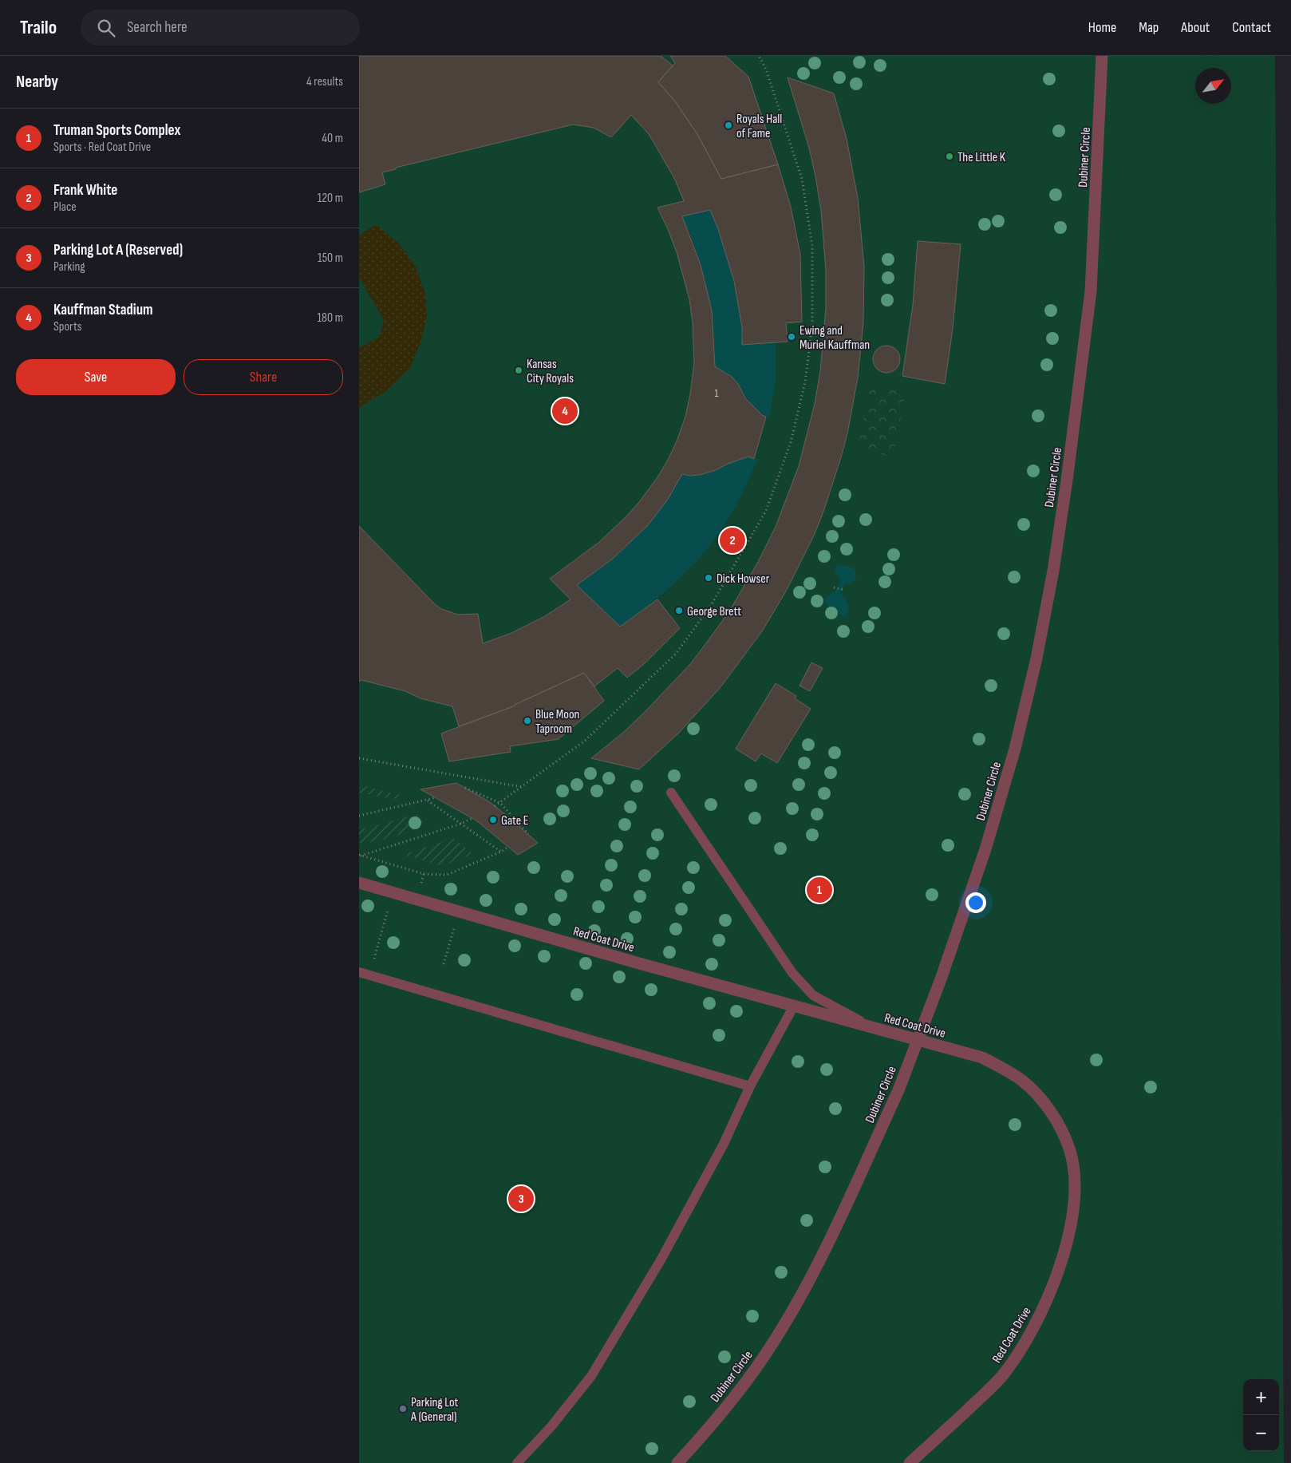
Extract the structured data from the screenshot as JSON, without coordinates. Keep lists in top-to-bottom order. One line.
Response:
{"streets":{"street":["Dubiner Circle","Red Coat Drive"]},"places":["Royals Hall of Fame","The Little K","Ewing and Muriel Kauffman","Kansas City Royals","Dick Howser","George Brett","Blue Moon Taproom","Gate E","Parking Lot A (General)"],"house_numbers":["1"],"north":"top right","page":{"header":"Trailo","search":"Search here","nav":["Home","Map","About","Contact"],"heading":["Nearby","4 results"],"list":[{"mark":"1","name":"Truman Sports Complex","note":"Sports · Red Coat Drive","value":"40 m"},{"mark":"2","name":"Frank White","note":"Place","value":"120 m"},{"mark":"3","name":"Parking Lot A (Reserved)","note":"Parking","value":"150 m"},{"mark":"4","name":"Kauffman Stadium","note":"Sports","value":"180 m"}],"buttons":["Save","Share"],"pins":["4","2","1","3"],"map_buttons":["+","−"]}}
